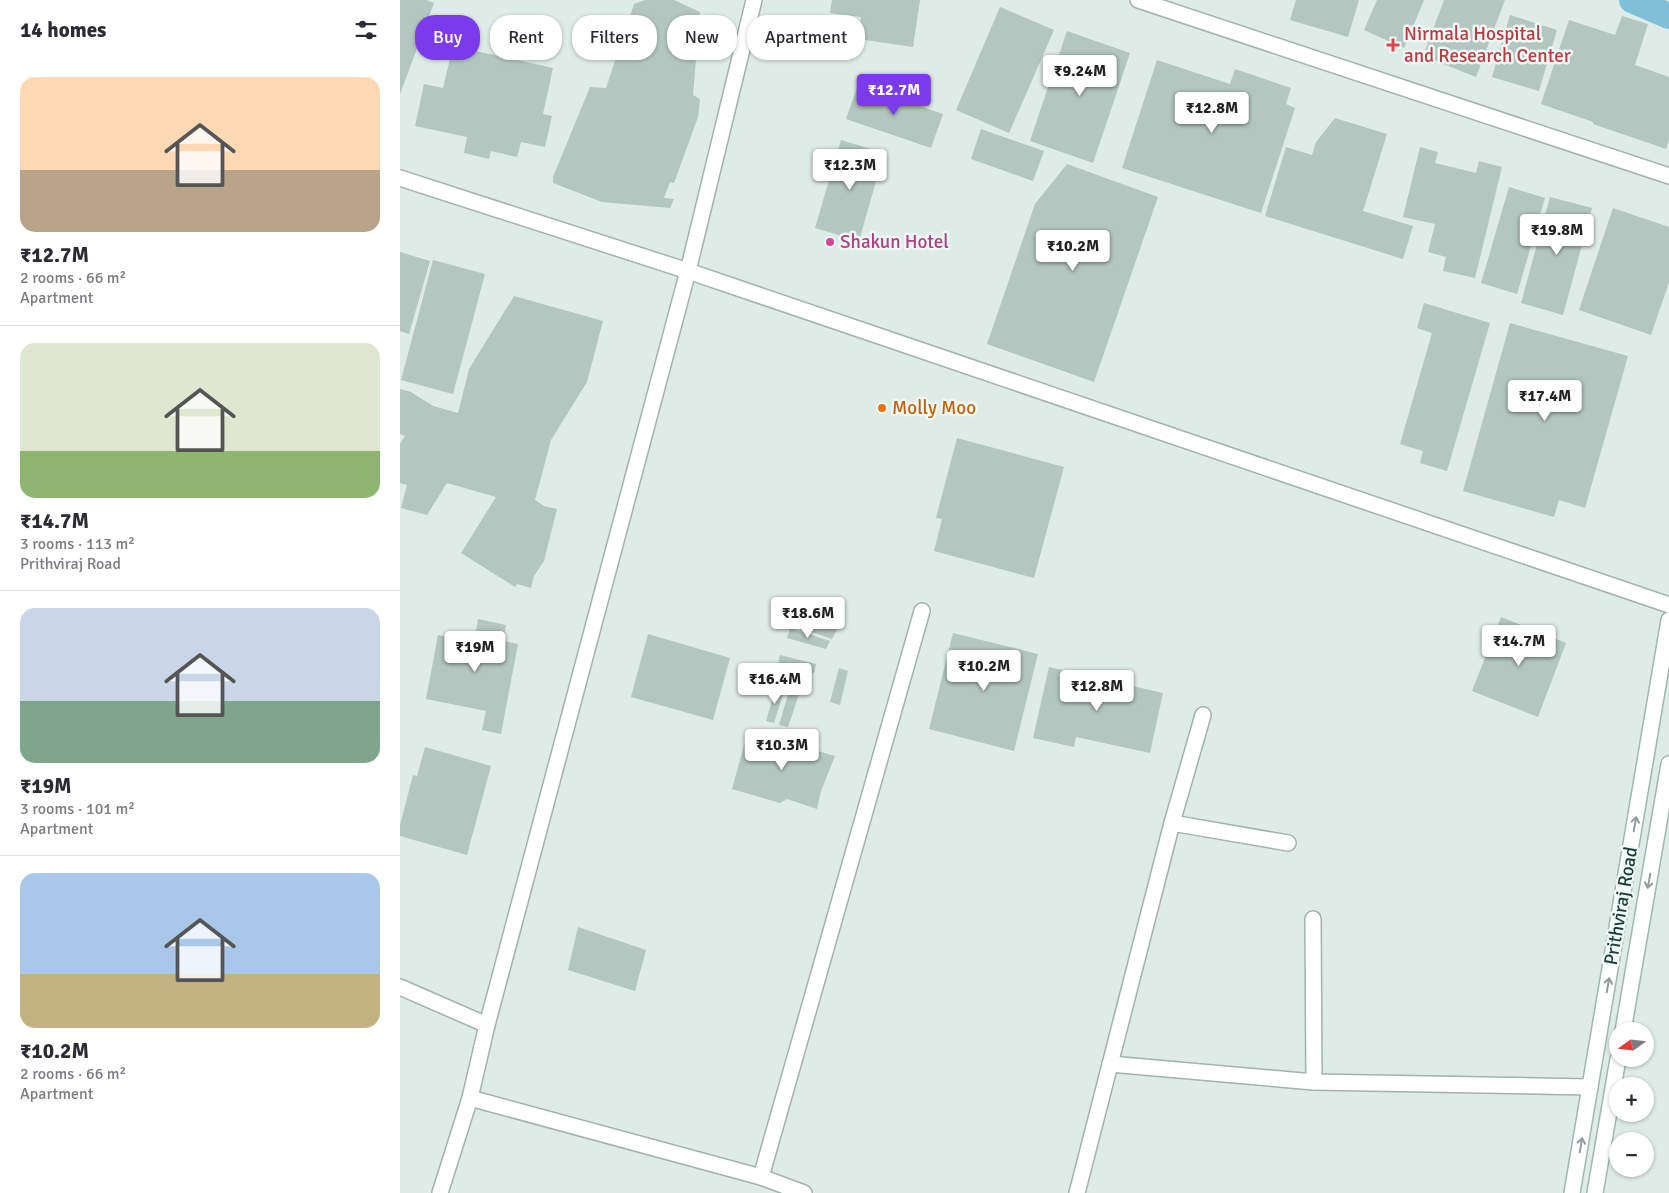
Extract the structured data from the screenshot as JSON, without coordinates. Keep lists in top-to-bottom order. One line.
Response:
{"streets":{"street":["Prithviraj Road"]},"places":{"health":["Nirmala Hospital and Research Center"],"other":["Shakun Hotel","Molly Moo"]},"north":"left","page":{"heading":"14 homes","chip":["Buy","Rent","Filters","New","Apartment"],"price":["₹9.24M","₹12.7M","₹12.8M","₹12.3M","₹19.8M","₹10.2M","₹17.4M","₹18.6M","₹14.7M","₹19M","₹10.2M","₹16.4M","₹12.8M","₹10.3M"],"list":[{"name":"₹12.7M","note":"2 rooms · 66 m² · Apartment"},{"name":"₹14.7M","note":"3 rooms · 113 m² · Prithviraj Road"},{"name":"₹19M","note":"3 rooms · 101 m² · Apartment"},{"name":"₹10.2M","note":"2 rooms · 66 m² · Apartment"}],"map_buttons":["+","−"]}}
